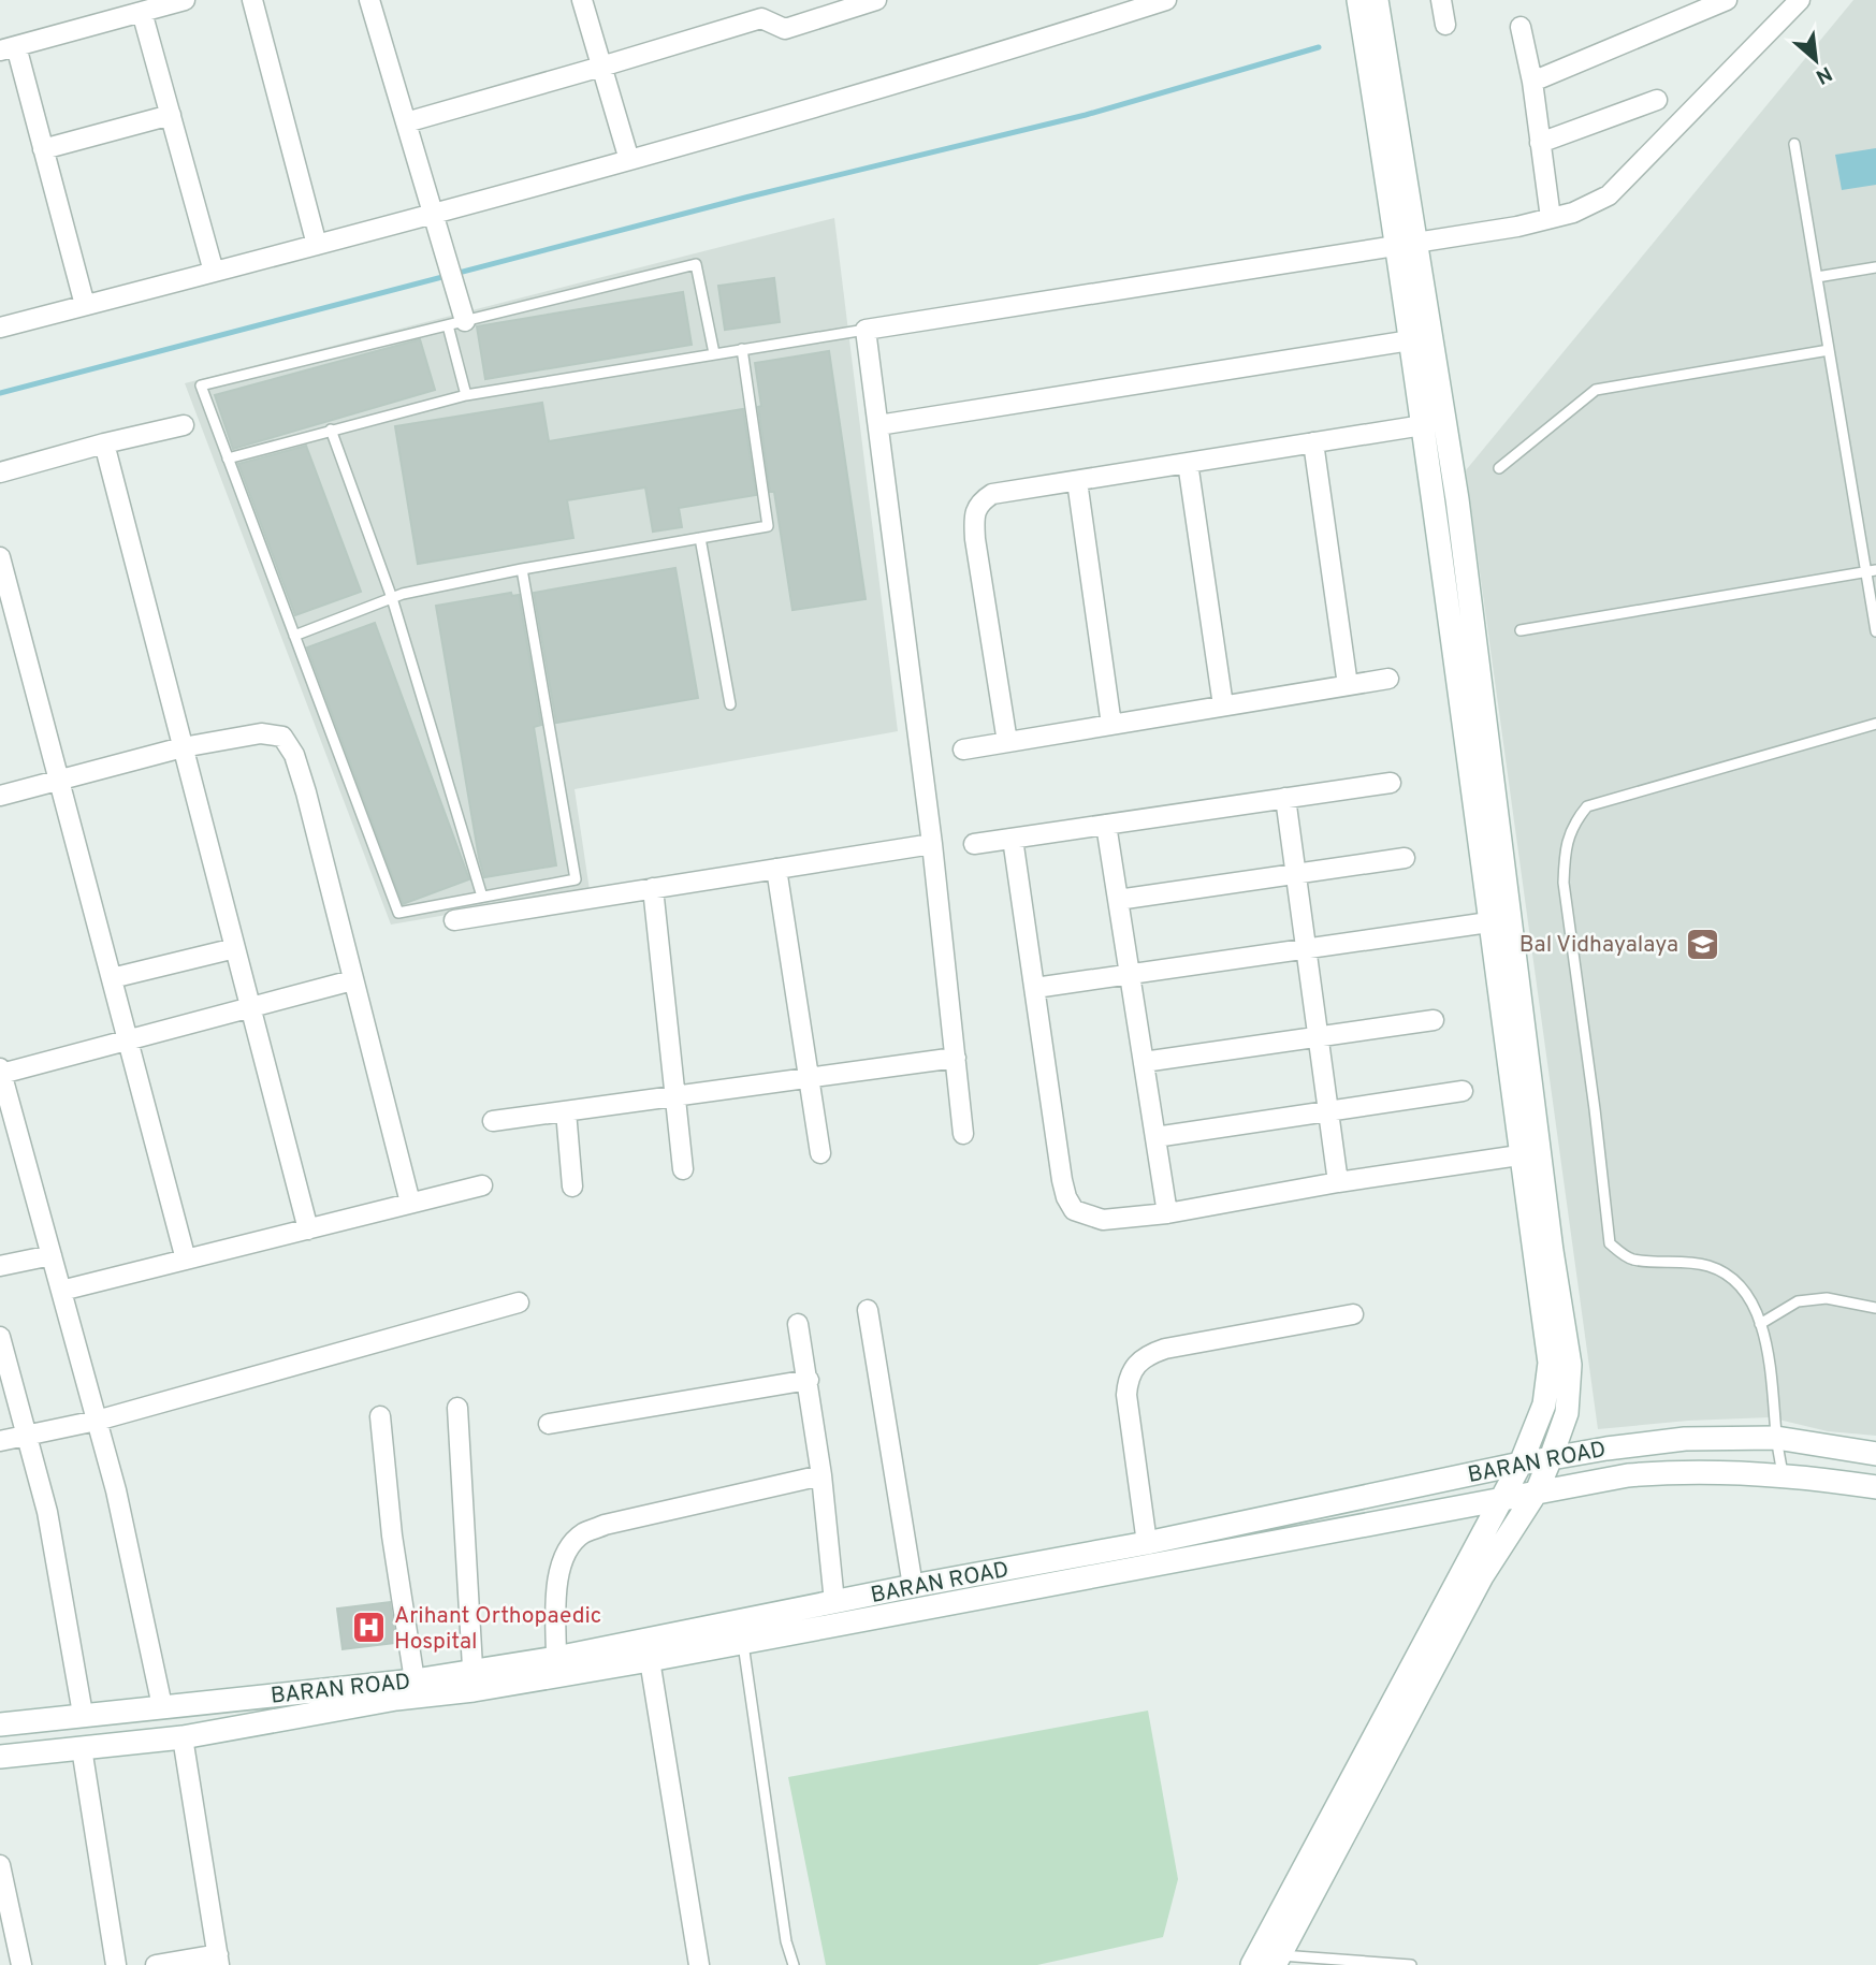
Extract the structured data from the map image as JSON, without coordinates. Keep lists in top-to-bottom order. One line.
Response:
{"streets":{"main road":["BARAN ROAD"]},"places":{"school or university":["Bal Vidhayalaya"],"hospital":["Arihant Orthopaedic Hospital"]},"north":"bottom right"}
